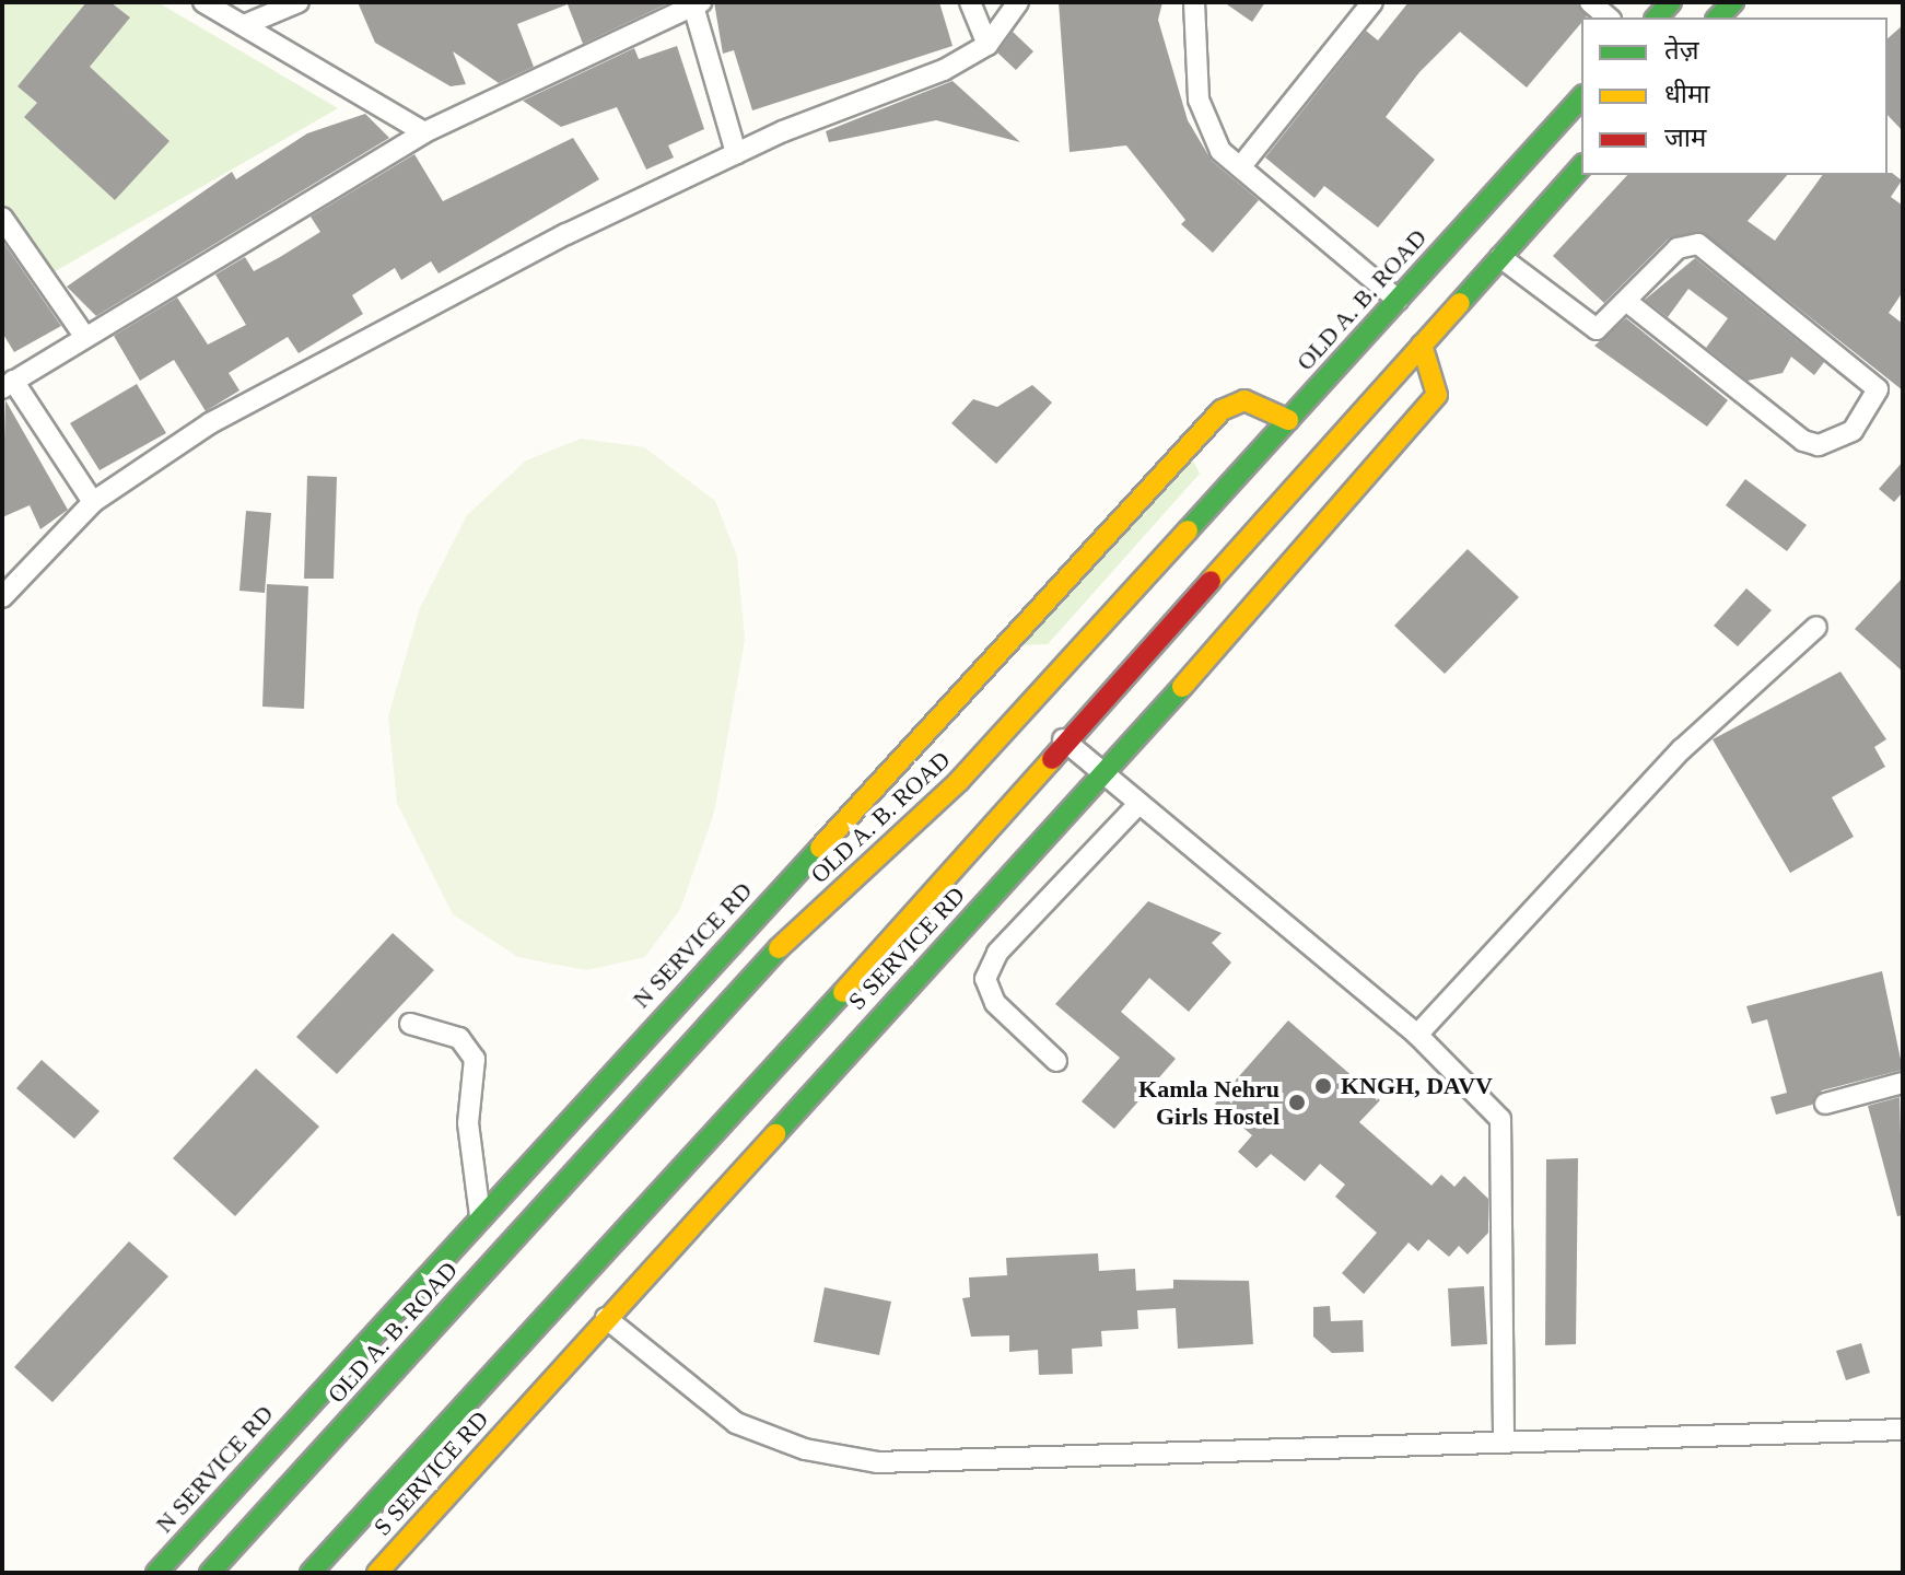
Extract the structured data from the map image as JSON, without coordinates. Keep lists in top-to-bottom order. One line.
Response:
{"streets":{"main road":["OLD A. B. ROAD","N SERVICE RD","S SERVICE RD"]},"crossings":[["OLD A. B. ROAD","N SERVICE RD"]],"places":["KNGH, DAVV","Kamla Nehru Girls Hostel"],"legend":["तेज़","धीमा","जाम"]}
